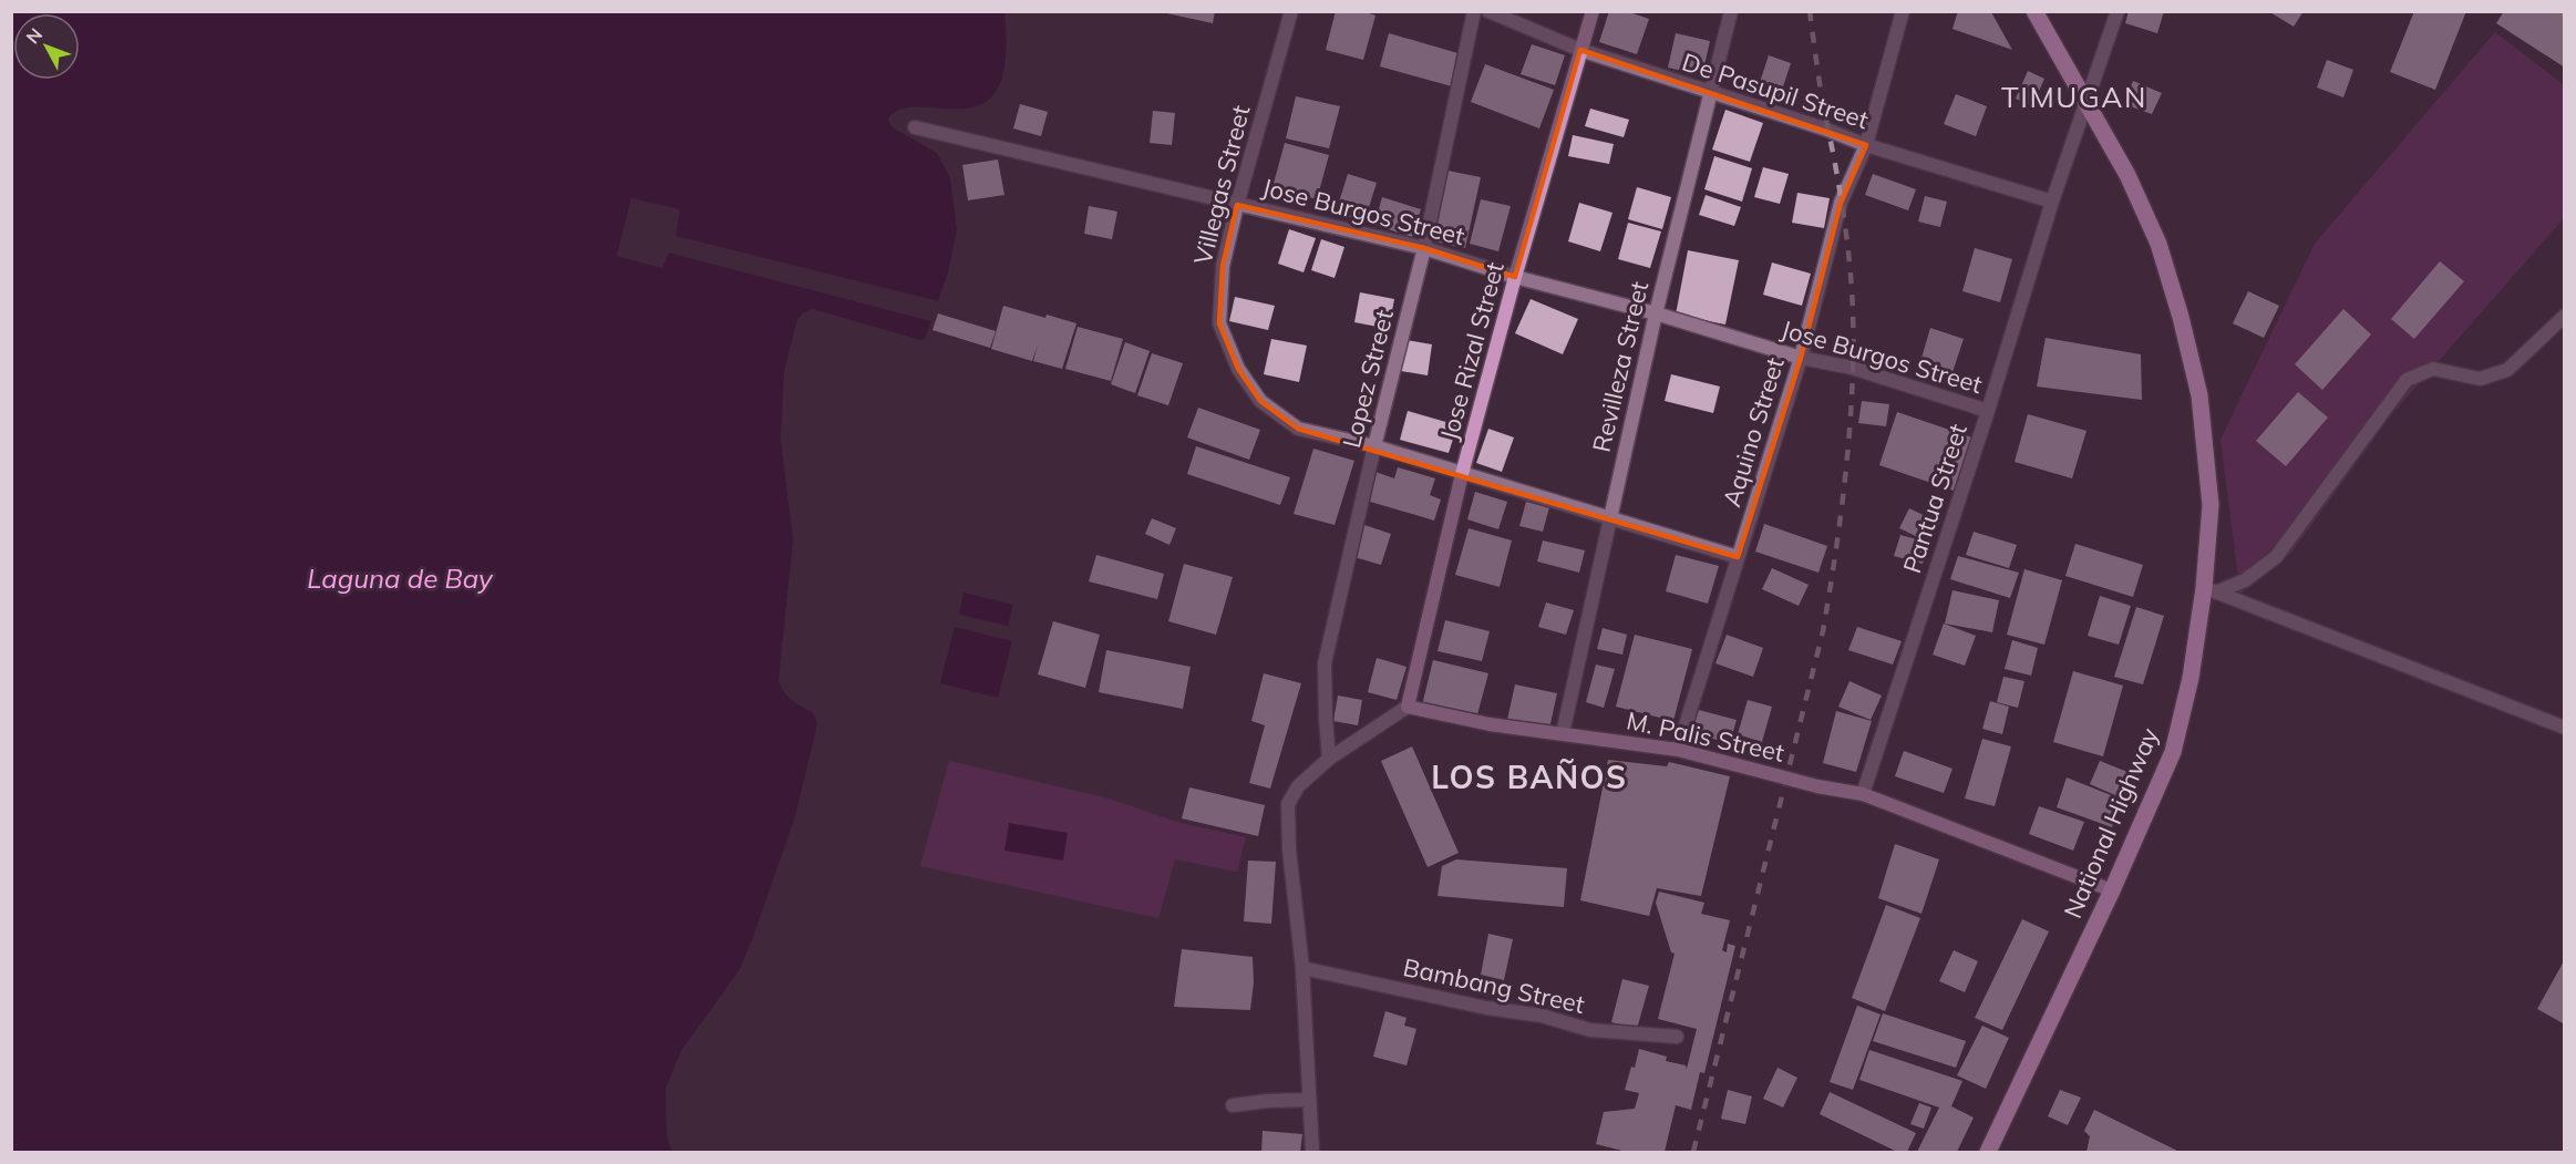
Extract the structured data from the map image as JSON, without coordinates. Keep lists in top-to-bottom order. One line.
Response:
{"streets":{"main road":["Jose Rizal Street","M. Palis Street","National Highway"],"street":["De Pasupil Street","Villegas Street","Jose Burgos Street","Revilleza Street","Lopez Street","Aquino Street","Pantua Street","Bambang Street"]},"crossings":[["De Pasupil Street","Jose Rizal Street"],["De Pasupil Street","Revilleza Street"],["De Pasupil Street","Aquino Street"],["De Pasupil Street","Pantua Street"],["Villegas Street","Jose Burgos Street"],["Villegas Street","Jose Rizal Street"],["Villegas Street","Revilleza Street"],["Villegas Street","Lopez Street"],["Villegas Street","Aquino Street"],["Jose Burgos Street","Jose Rizal Street"],["Jose Burgos Street","Revilleza Street"],["Jose Burgos Street","Lopez Street"],["Jose Burgos Street","Aquino Street"],["Jose Burgos Street","Pantua Street"],["Jose Rizal Street","M. Palis Street"],["Revilleza Street","M. Palis Street"],["Aquino Street","M. Palis Street"],["Pantua Street","M. Palis Street"],["Pantua Street","National Highway"],["M. Palis Street","National Highway"]],"districts":["TIMUGAN","LOS BAÑOS"],"water":["Laguna de Bay"],"north":"top left"}
